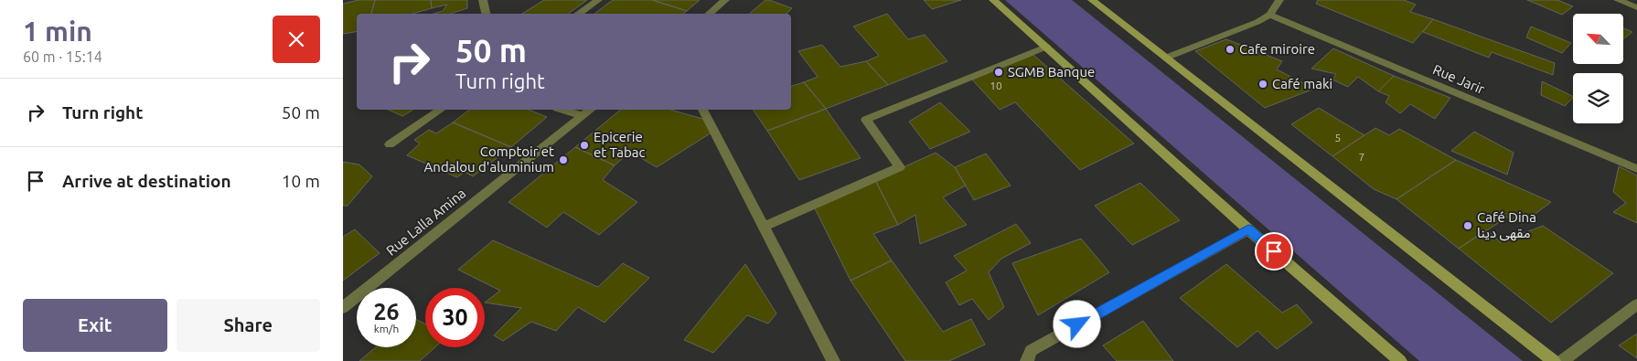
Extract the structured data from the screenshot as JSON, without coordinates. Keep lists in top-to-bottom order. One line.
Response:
{"streets":{"street":["Rue Jarir","Rue Lalla Amina"]},"places":["Cafe miroire","SGMB Banque","Café maki","Epicerie et Tabac","Comptoir et Andalou d'aluminium","Café Dina مقهى دينا"],"house_numbers":["10","5","7"],"north":"top left","page":{"heading":["1 min","60 m · 15:14"],"turn":["50 m","Turn right"],"list":[{"name":"Turn right","value":"50 m"},{"name":"Arrive at destination","value":"10 m"}],"speed":"26 km/h","limit":"30","buttons":["Exit","Share"]}}
